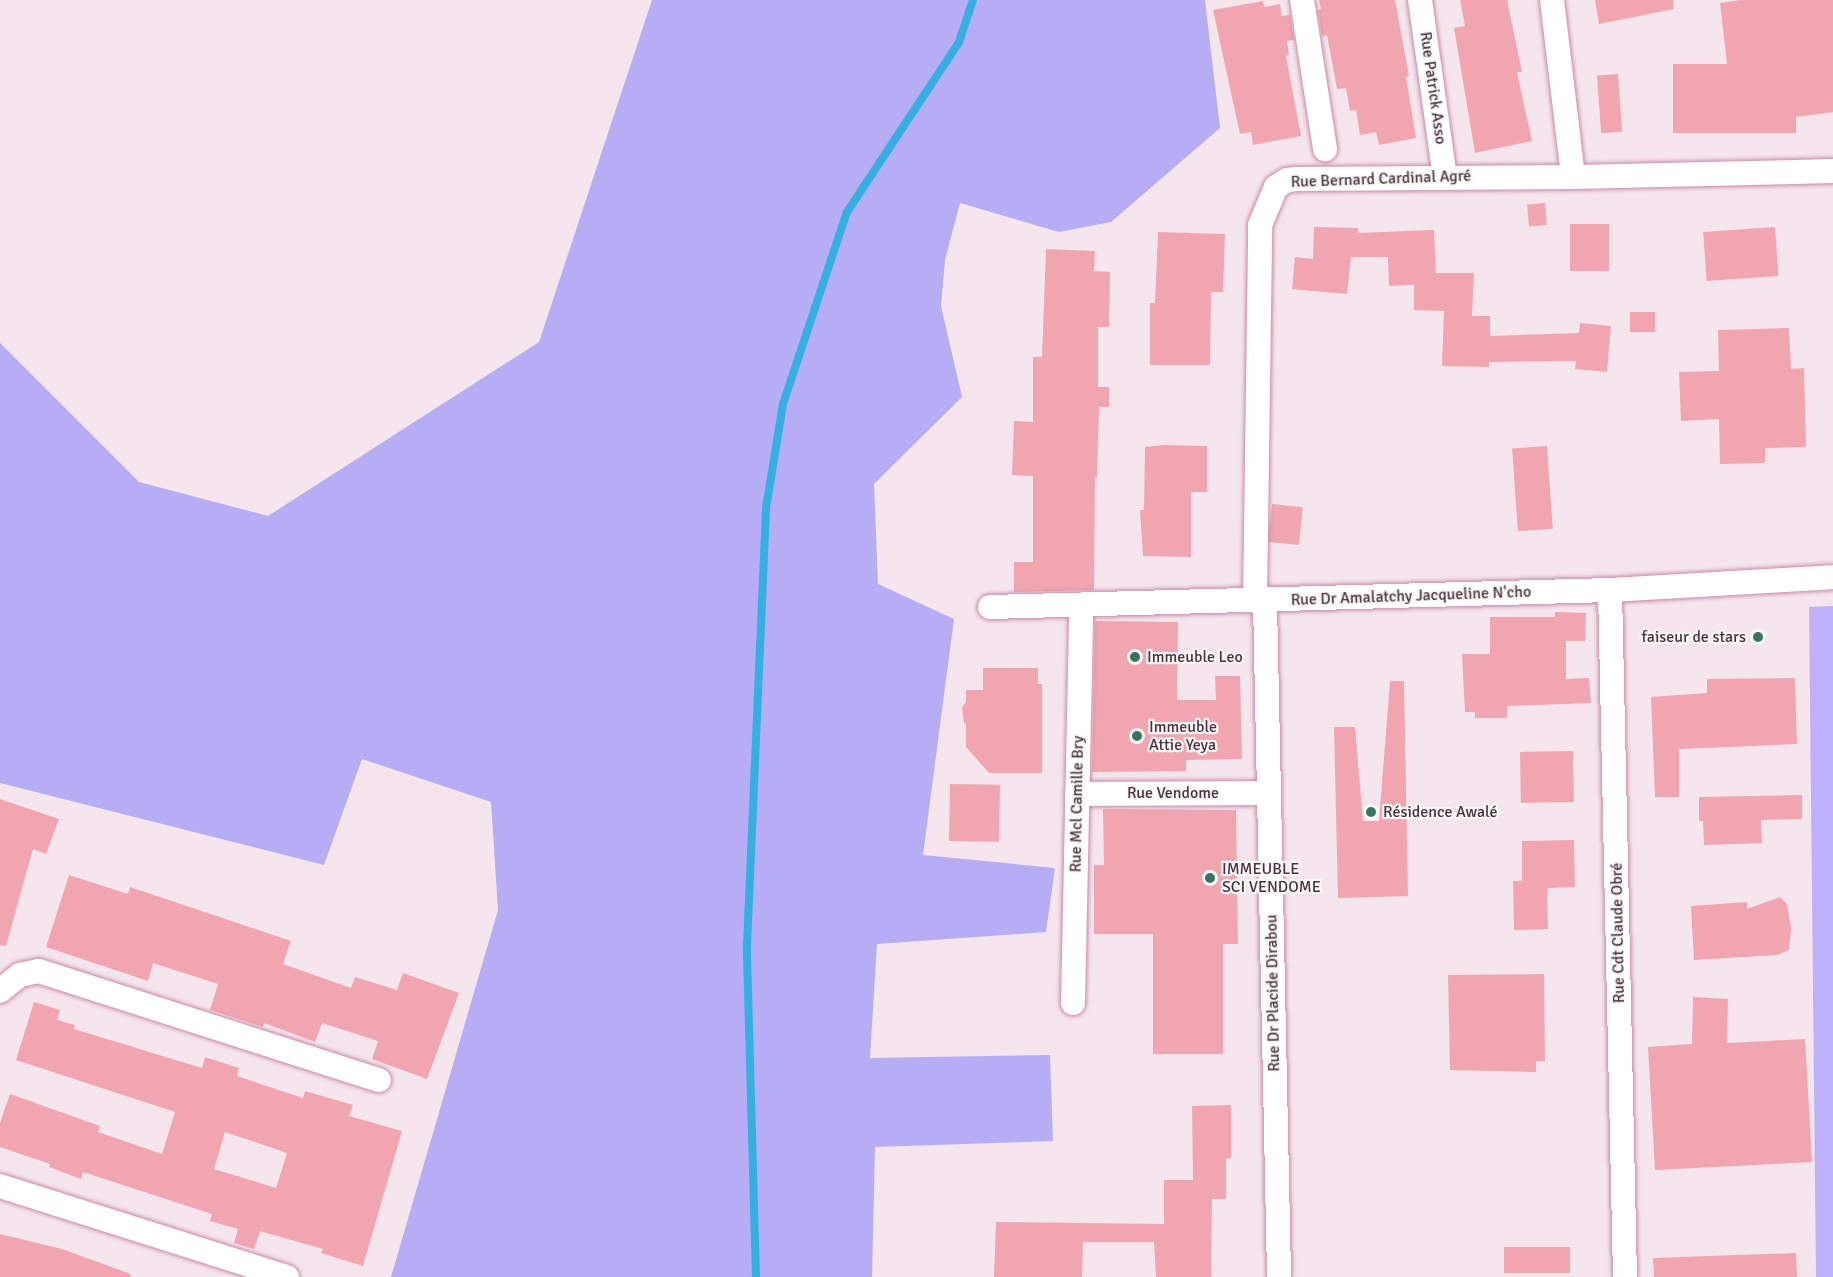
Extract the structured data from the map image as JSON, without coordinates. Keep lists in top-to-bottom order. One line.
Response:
{"streets":{"street":["Rue Patrick Asso","Rue Bernard Cardinal Agré","Rue Dr Amalatchy Jacqueline N'cho","Rue Vendome","Rue Mcl Camille Bry","Rue Cdt Claude Obré","Rue Dr Placide Dirabou"]},"crossings":[["Rue Patrick Asso","Rue Bernard Cardinal Agré"],["Rue Bernard Cardinal Agré","Rue Dr Amalatchy Jacqueline N'cho"],["Rue Bernard Cardinal Agré","Rue Dr Placide Dirabou"],["Rue Dr Amalatchy Jacqueline N'cho","Rue Mcl Camille Bry"],["Rue Dr Amalatchy Jacqueline N'cho","Rue Cdt Claude Obré"],["Rue Dr Amalatchy Jacqueline N'cho","Rue Dr Placide Dirabou"],["Rue Vendome","Rue Mcl Camille Bry"],["Rue Vendome","Rue Dr Placide Dirabou"]],"places":["faiseur de stars","Immeuble Leo","Immeuble Attie Yeya","Résidence Awalé","IMMEUBLE SCI VENDOME"]}
